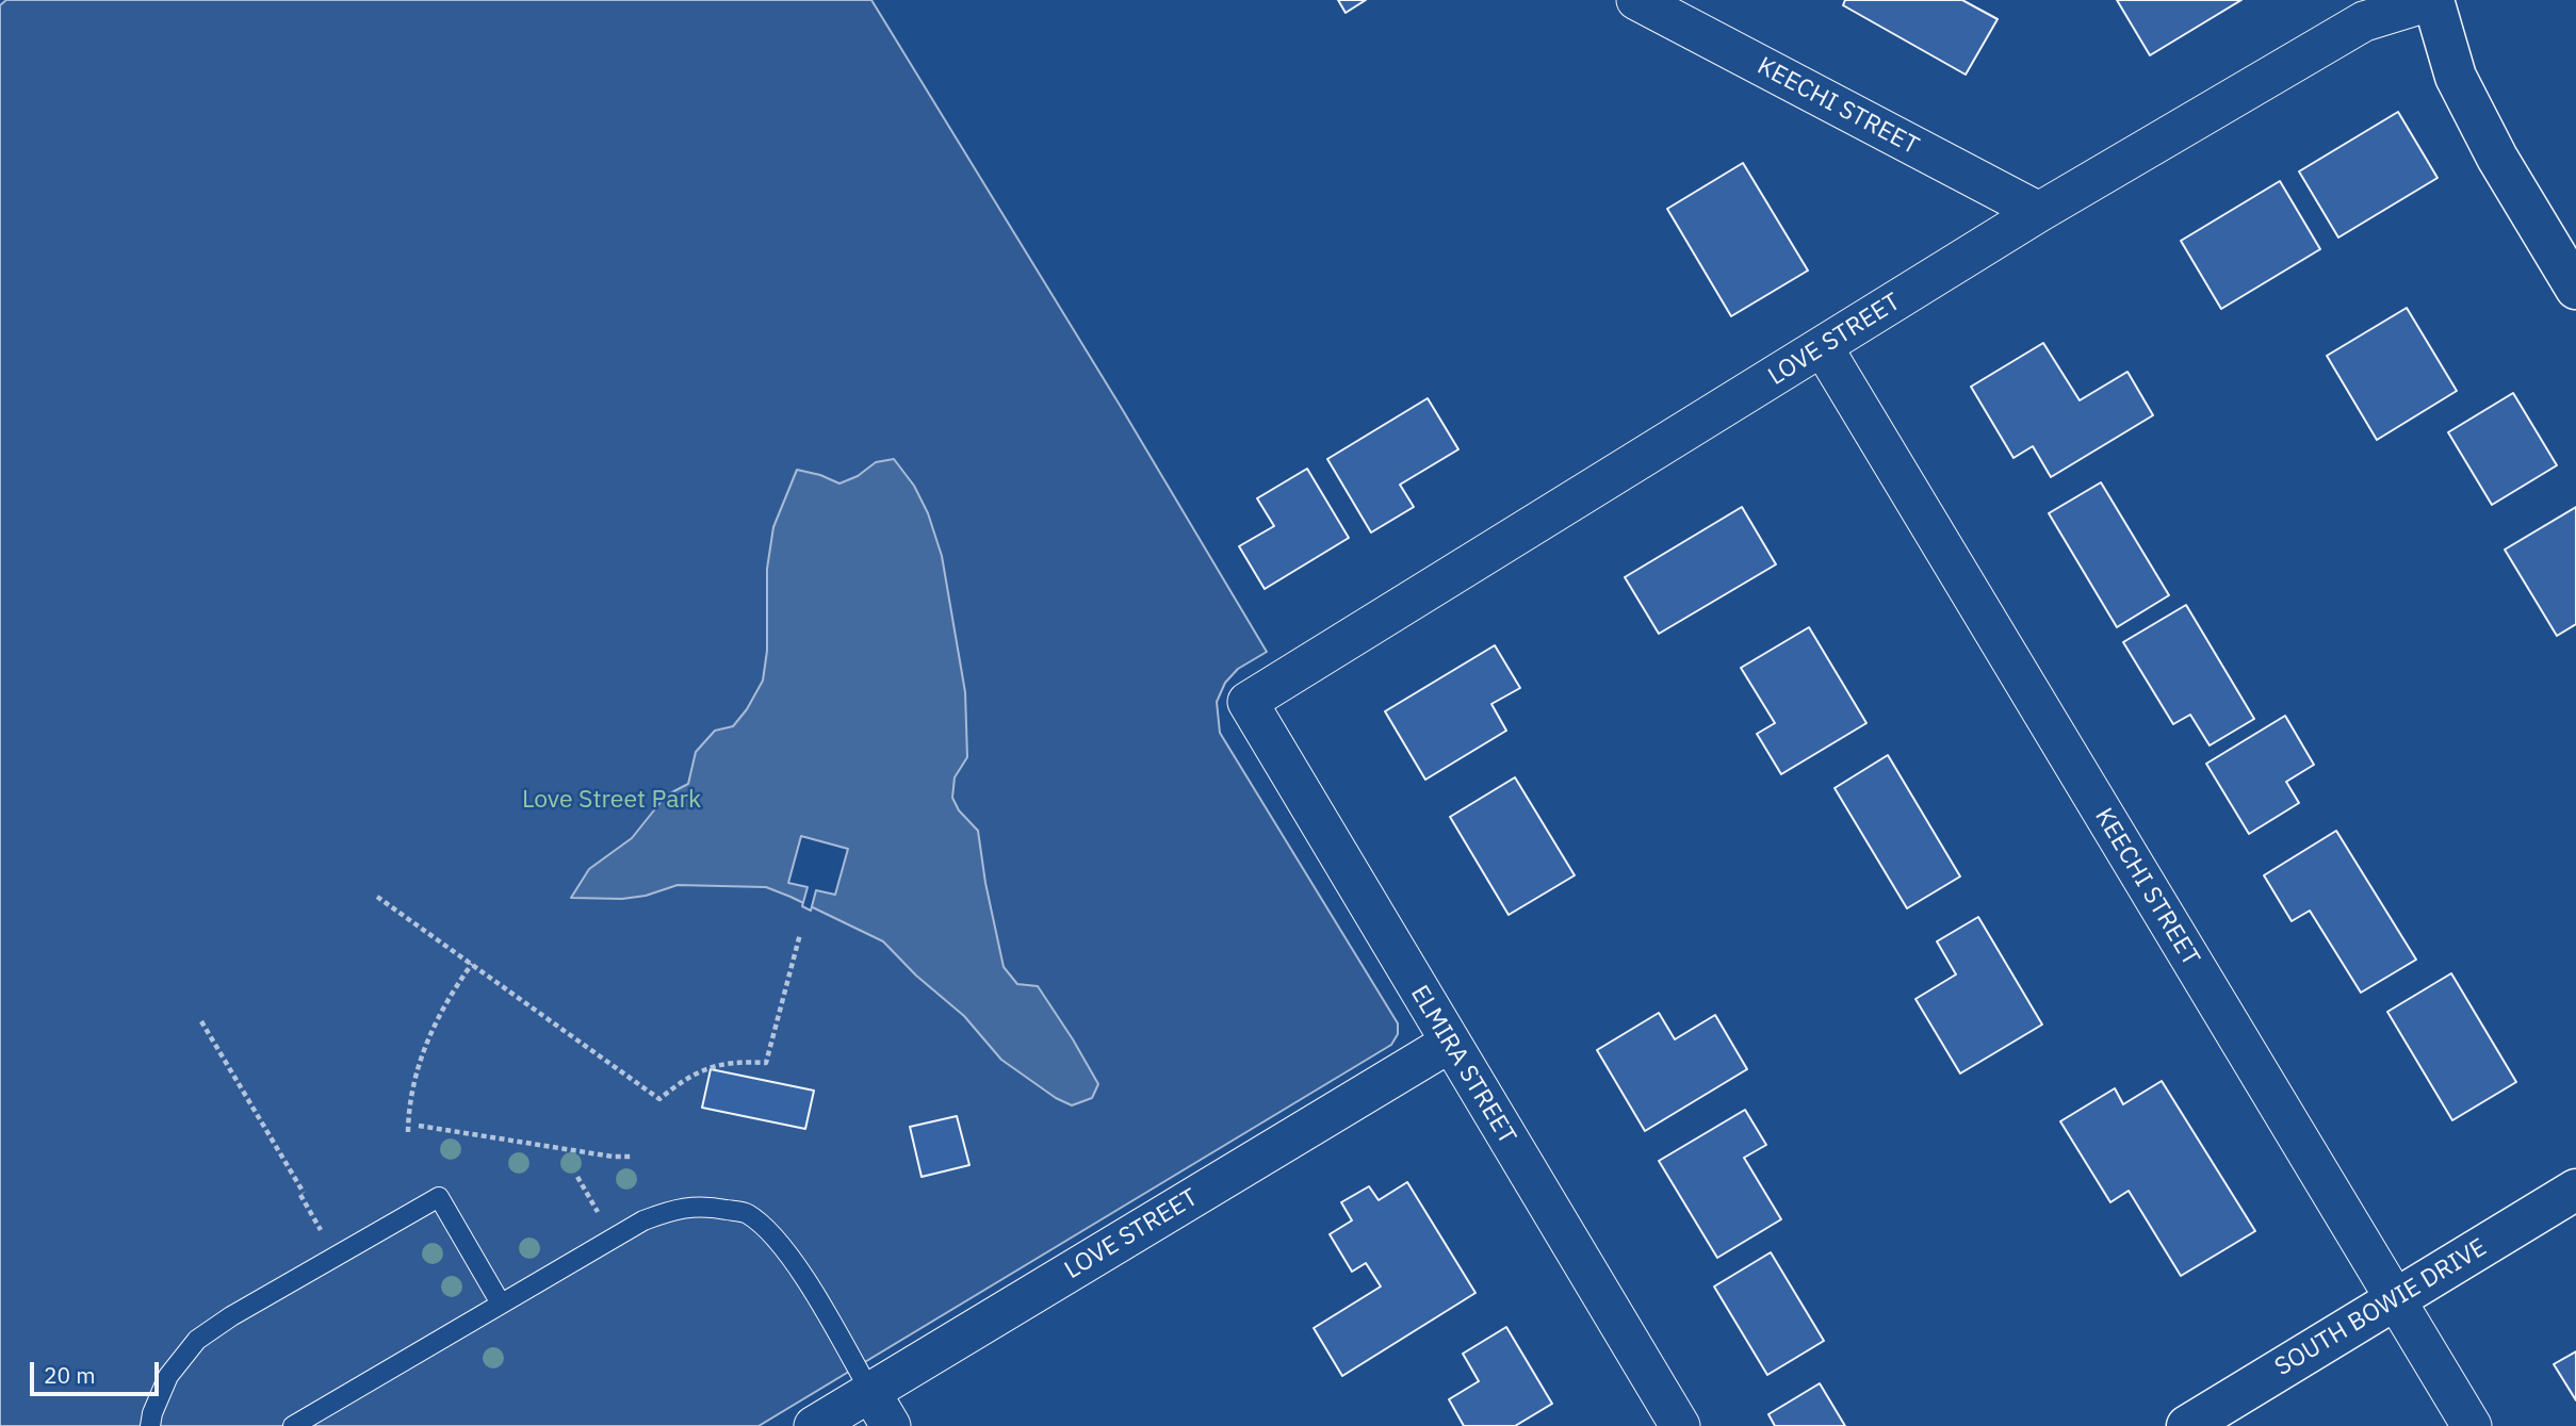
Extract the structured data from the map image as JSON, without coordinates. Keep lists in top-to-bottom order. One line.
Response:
{"streets":{"street":["KEECHI STREET","LOVE STREET","ELMIRA STREET","SOUTH BOWIE DRIVE"]},"crossings":[["KEECHI STREET","LOVE STREET"],["KEECHI STREET","SOUTH BOWIE DRIVE"],["LOVE STREET","ELMIRA STREET"]],"parks":["Love Street Park"],"scale_bar":"20 m"}
